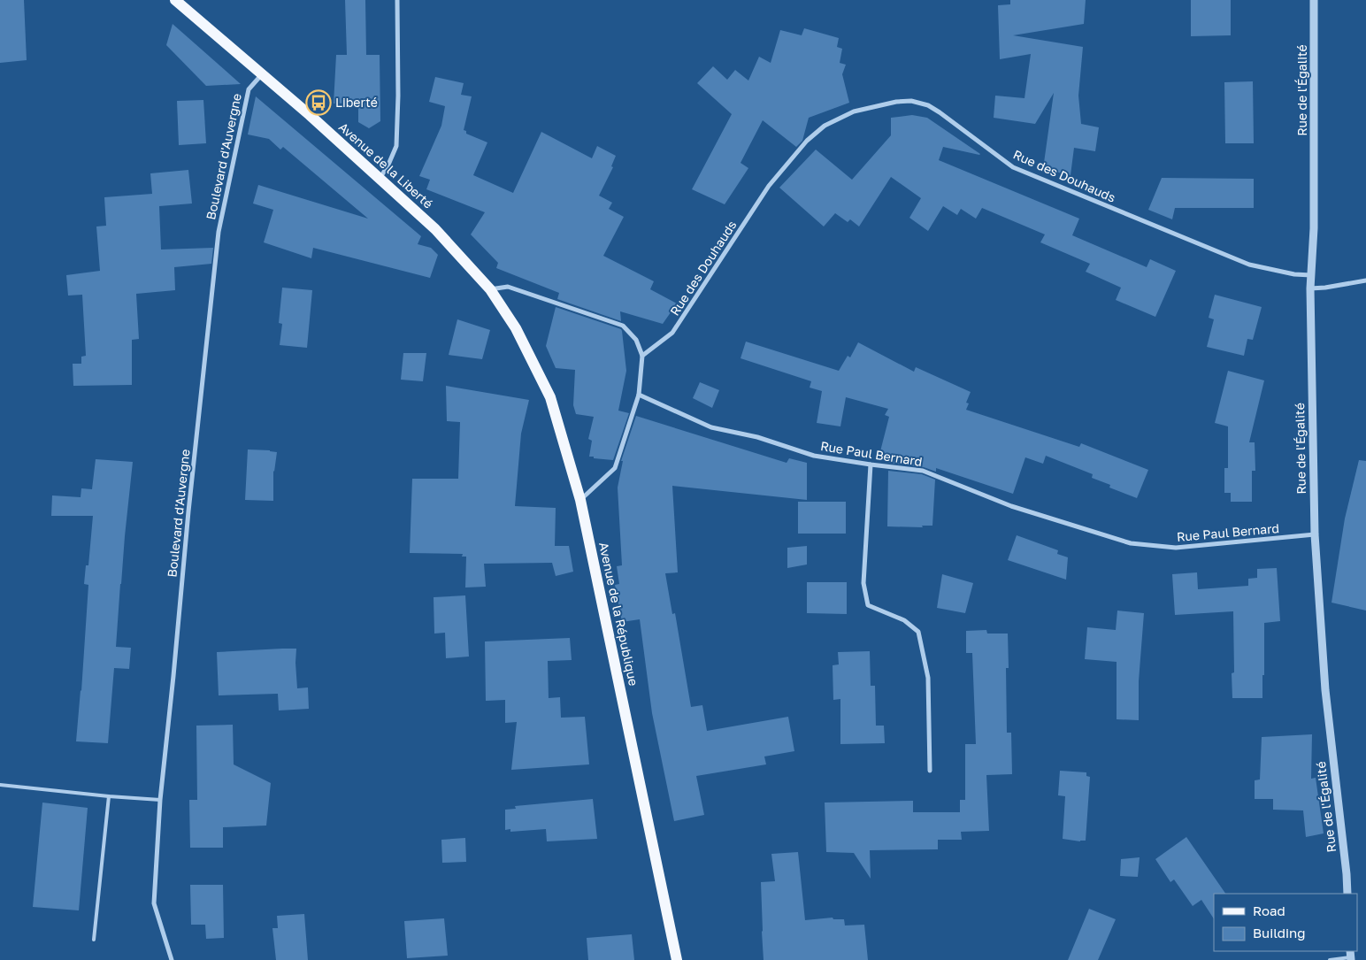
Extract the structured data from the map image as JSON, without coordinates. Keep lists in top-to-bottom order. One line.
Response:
{"streets":{"main road":["Avenue de la Liberté","Avenue de la République"],"street":["Rue de l'Égalité","Boulevard d'Auvergne","Rue des Douhauds","Rue Paul Bernard"]},"crossings":[["Rue de l'Égalité","Rue des Douhauds"],["Rue de l'Égalité","Rue Paul Bernard"],["Boulevard d'Auvergne","Avenue de la Liberté"],["Avenue de la Liberté","Avenue de la République"]],"places":{"bus stop":["Liberté"]},"legend":["Road","Building"]}
